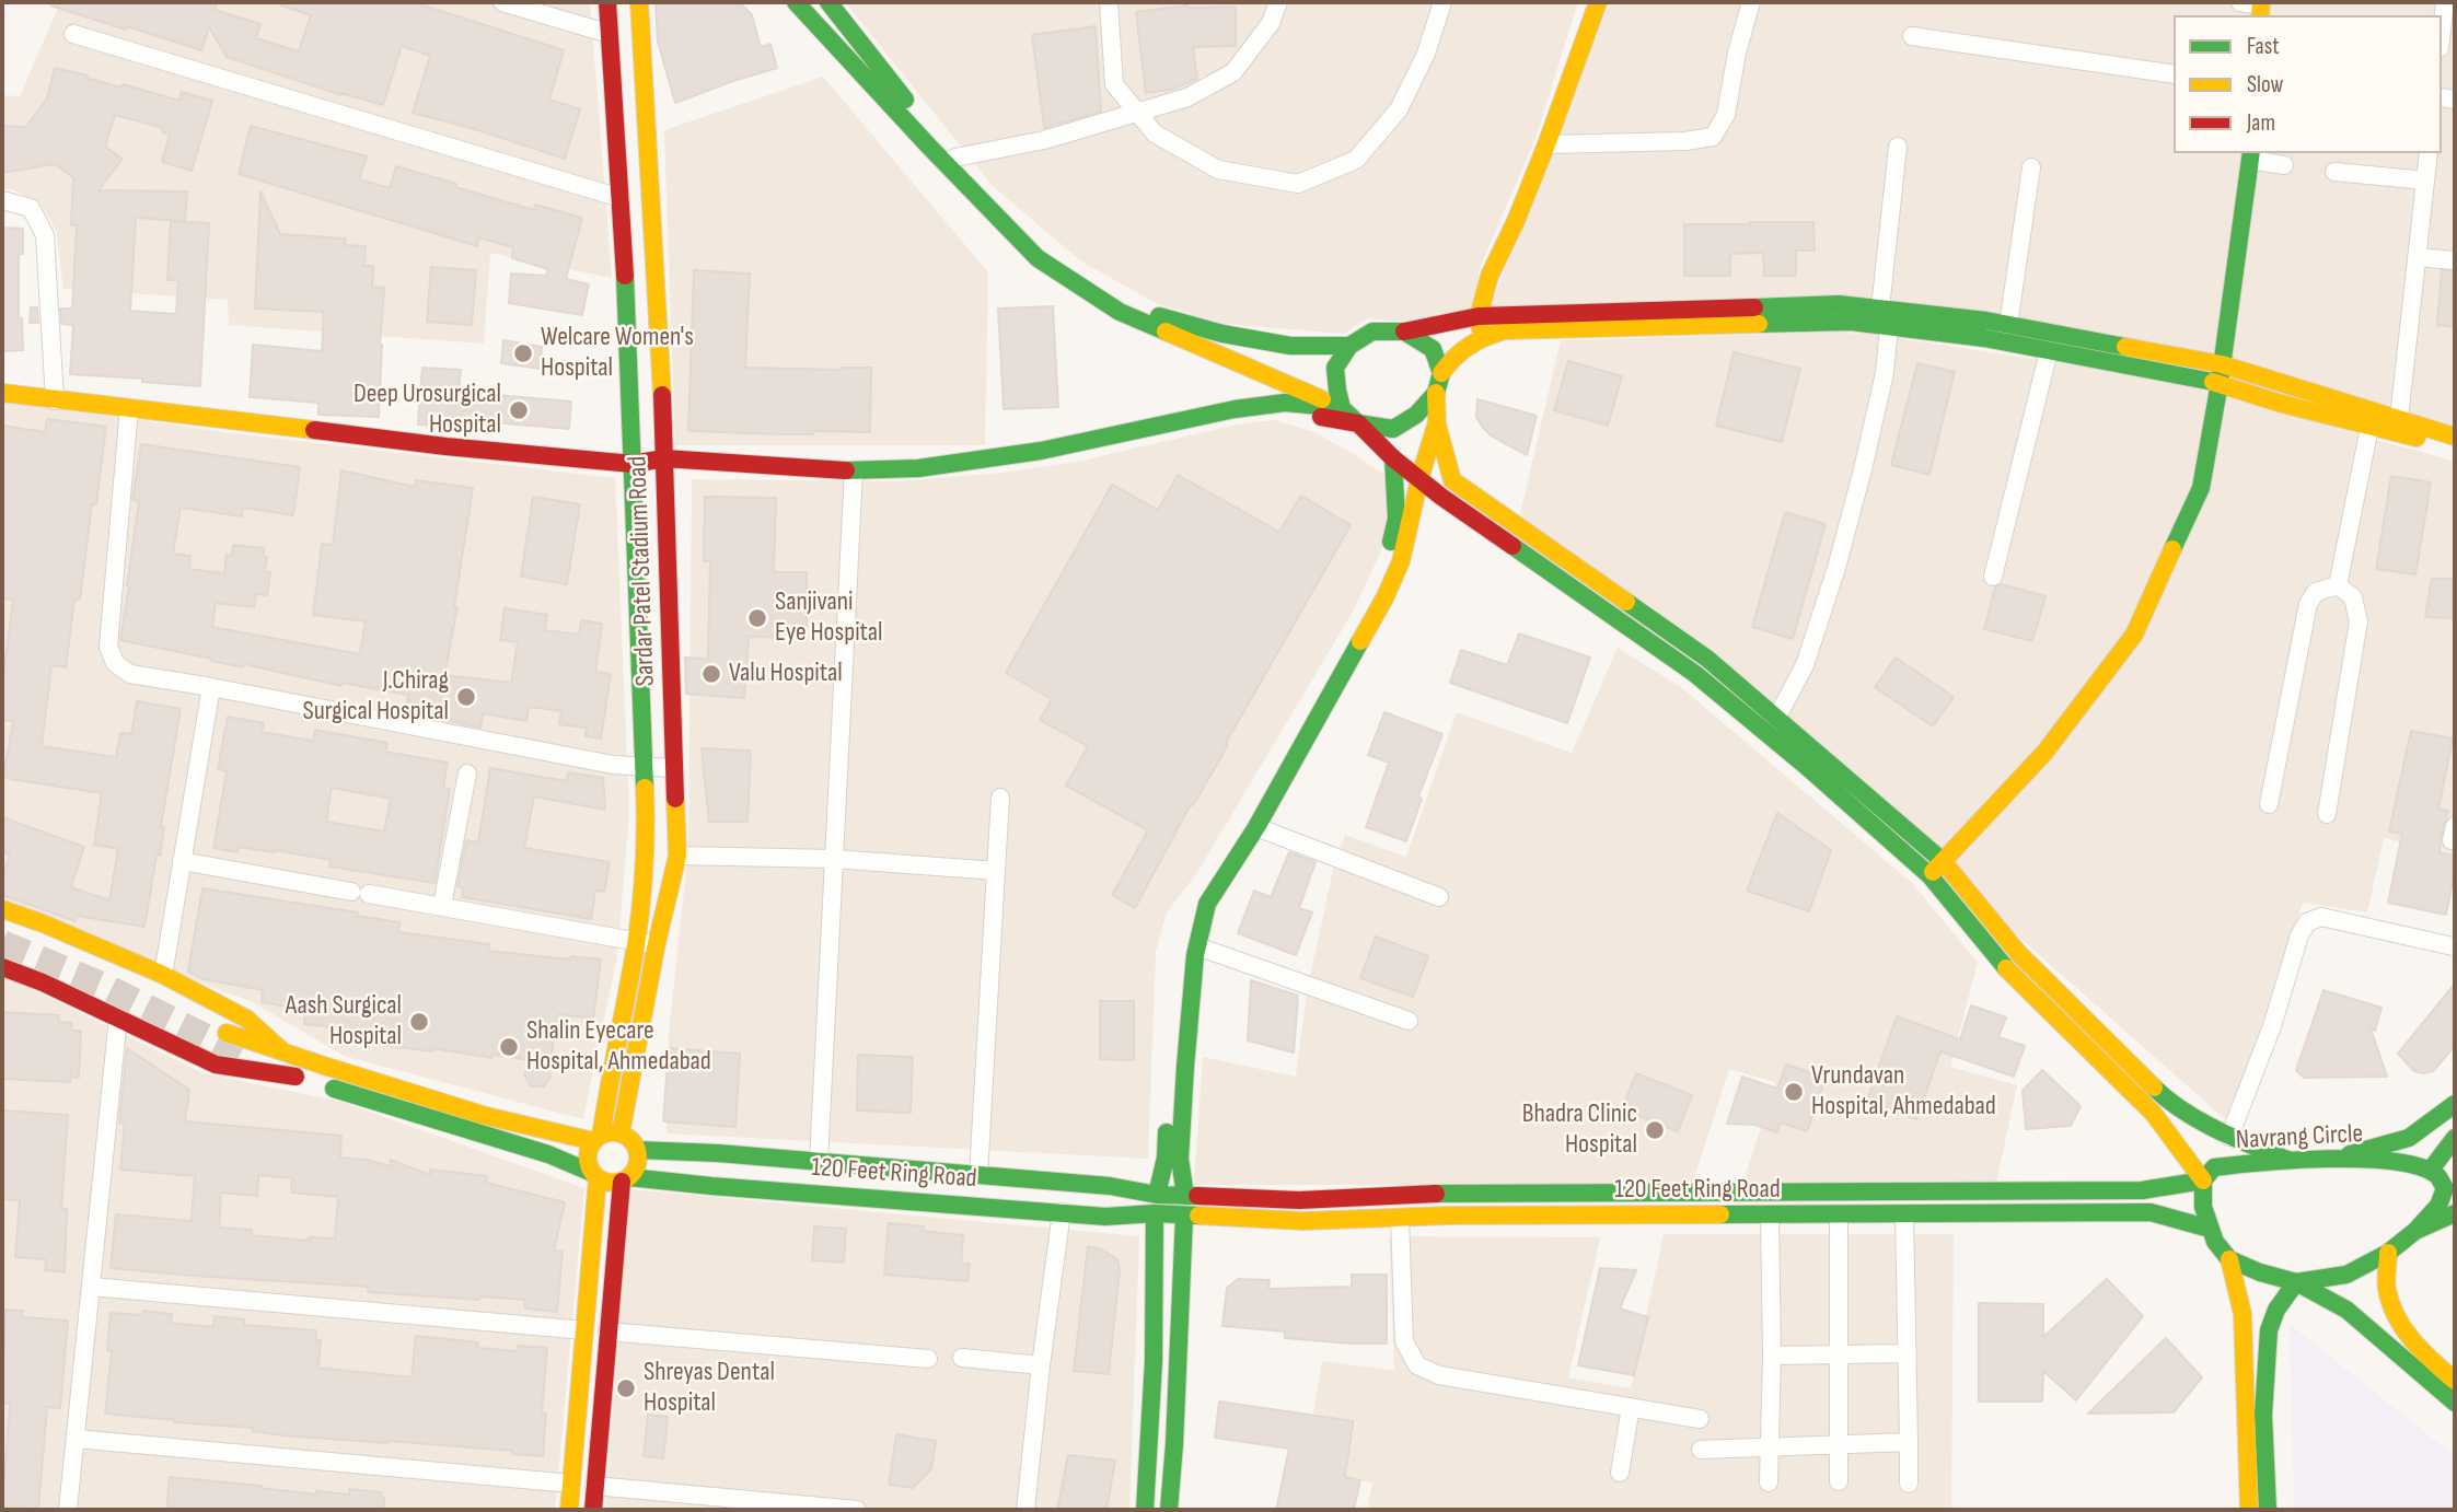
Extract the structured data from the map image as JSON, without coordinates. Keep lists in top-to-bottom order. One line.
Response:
{"streets":{"street":["Sardar Patel Stadium Road","Navrang Circle","120 Feet Ring Road"]},"crossings":[["Sardar Patel Stadium Road","120 Feet Ring Road"],["Navrang Circle","120 Feet Ring Road"]],"places":["Welcare Women's Hospital","Deep Urosurgical Hospital","Sanjivani Eye Hospital","Valu Hospital","J.Chirag Surgical Hospital","Aash Surgical Hospital","Shalin Eyecare Hospital, Ahmedabad","Vrundavan Hospital, Ahmedabad","Bhadra Clinic Hospital","Shreyas Dental Hospital"],"legend":["Fast","Slow","Jam"]}
